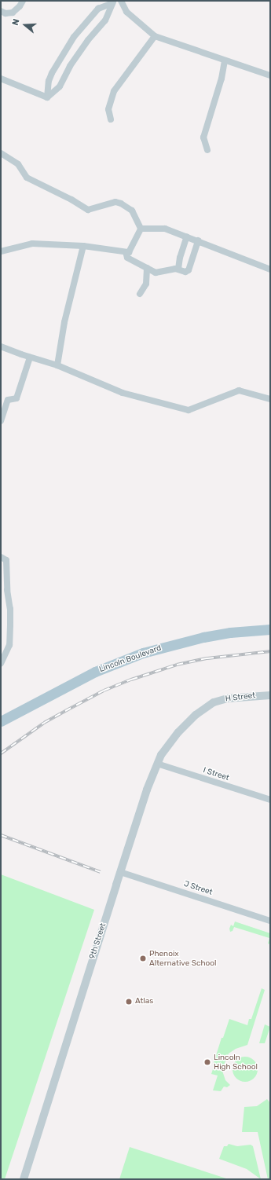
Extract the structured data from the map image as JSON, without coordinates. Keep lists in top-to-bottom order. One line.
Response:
{"streets":{"main road":["Lincoln Boulevard"],"street":["H Street","I Street","J Street","9th Street"]},"crossings":[["H Street","9th Street"],["I Street","9th Street"],["J Street","9th Street"]],"places":["Phenoix Alternative School","Atlas","Lincoln High School"],"north":"left"}
